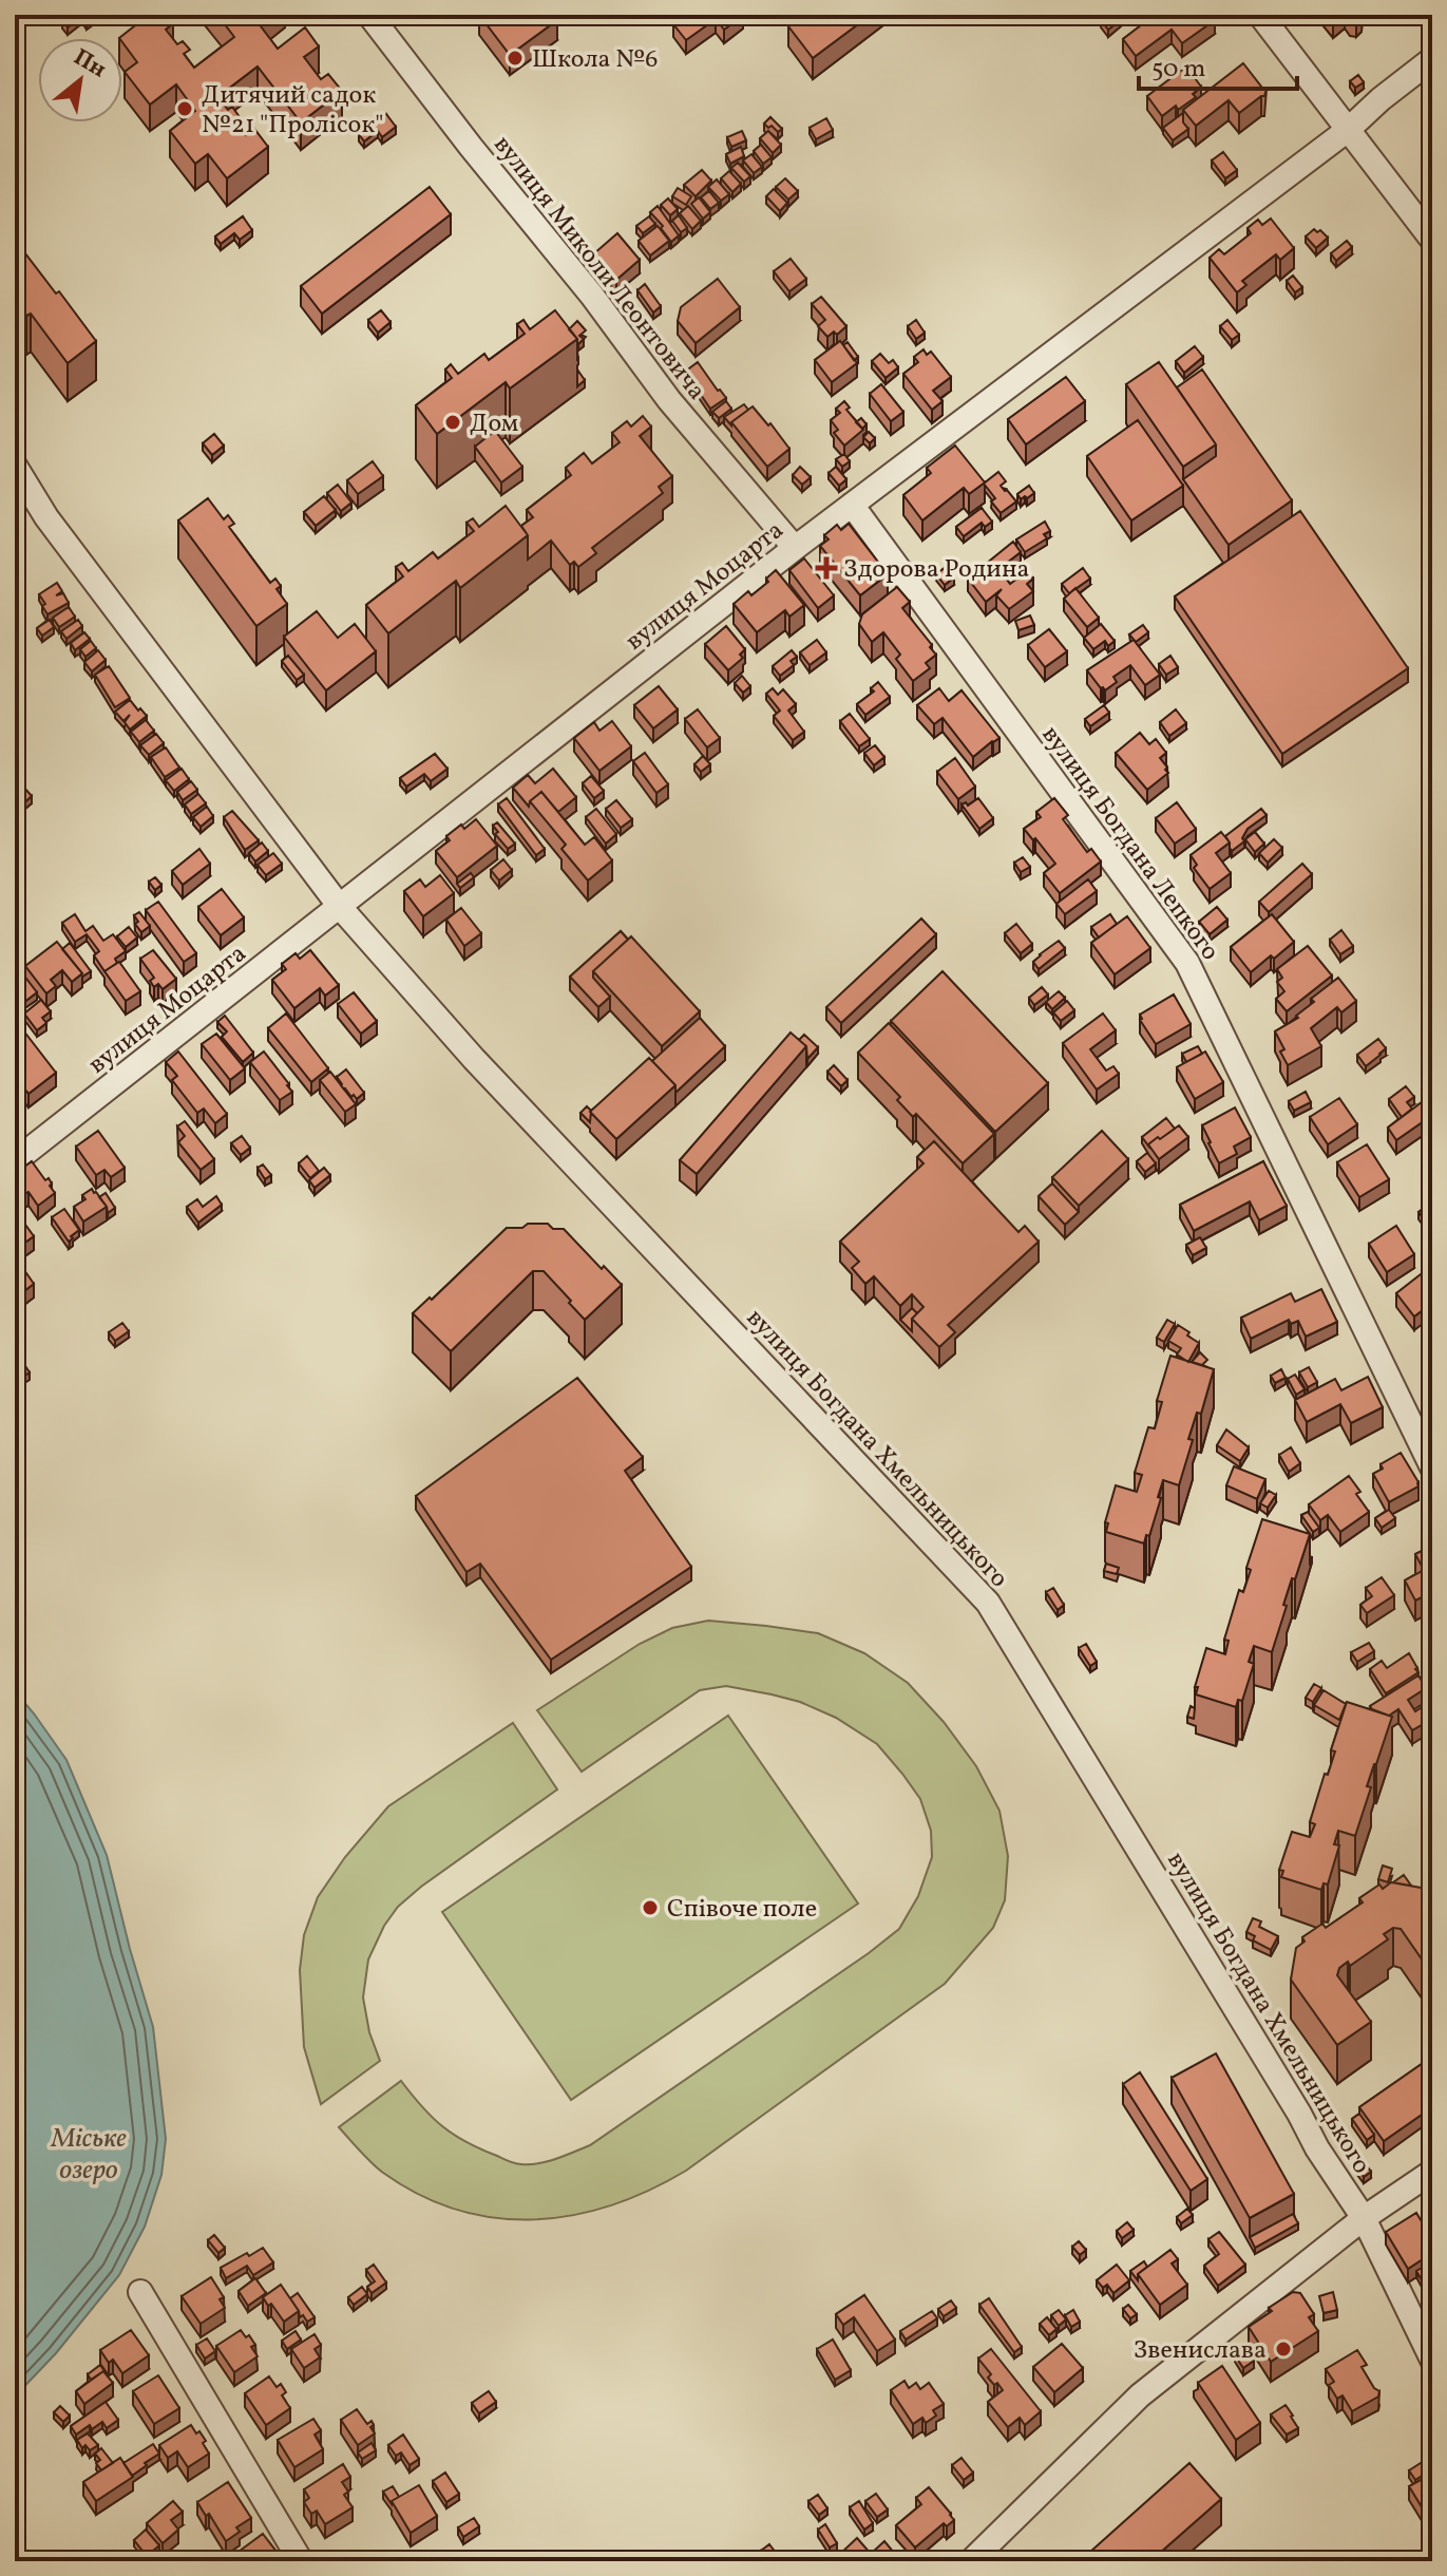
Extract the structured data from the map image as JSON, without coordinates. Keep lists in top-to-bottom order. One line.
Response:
{"streets":{"street":["вулиця Миколи Леонтовича","вулиця Моцарта","вулиця Богдана Лепкого","вулиця Богдана Хмельницького"]},"crossings":[["вулиця Миколи Леонтовича","вулиця Моцарта"],["вулиця Моцарта","вулиця Богдана Лепкого"],["вулиця Моцарта","вулиця Богдана Хмельницького"]],"water":["Міське озеро"],"places":{"other":["Школа №6","Дитячий садок №21 \"Пролісок\"","Дом","Співоче поле","Звенислава"],"health":["Здорова Родина"]},"scale_bar":"50 m","north":"top right"}
